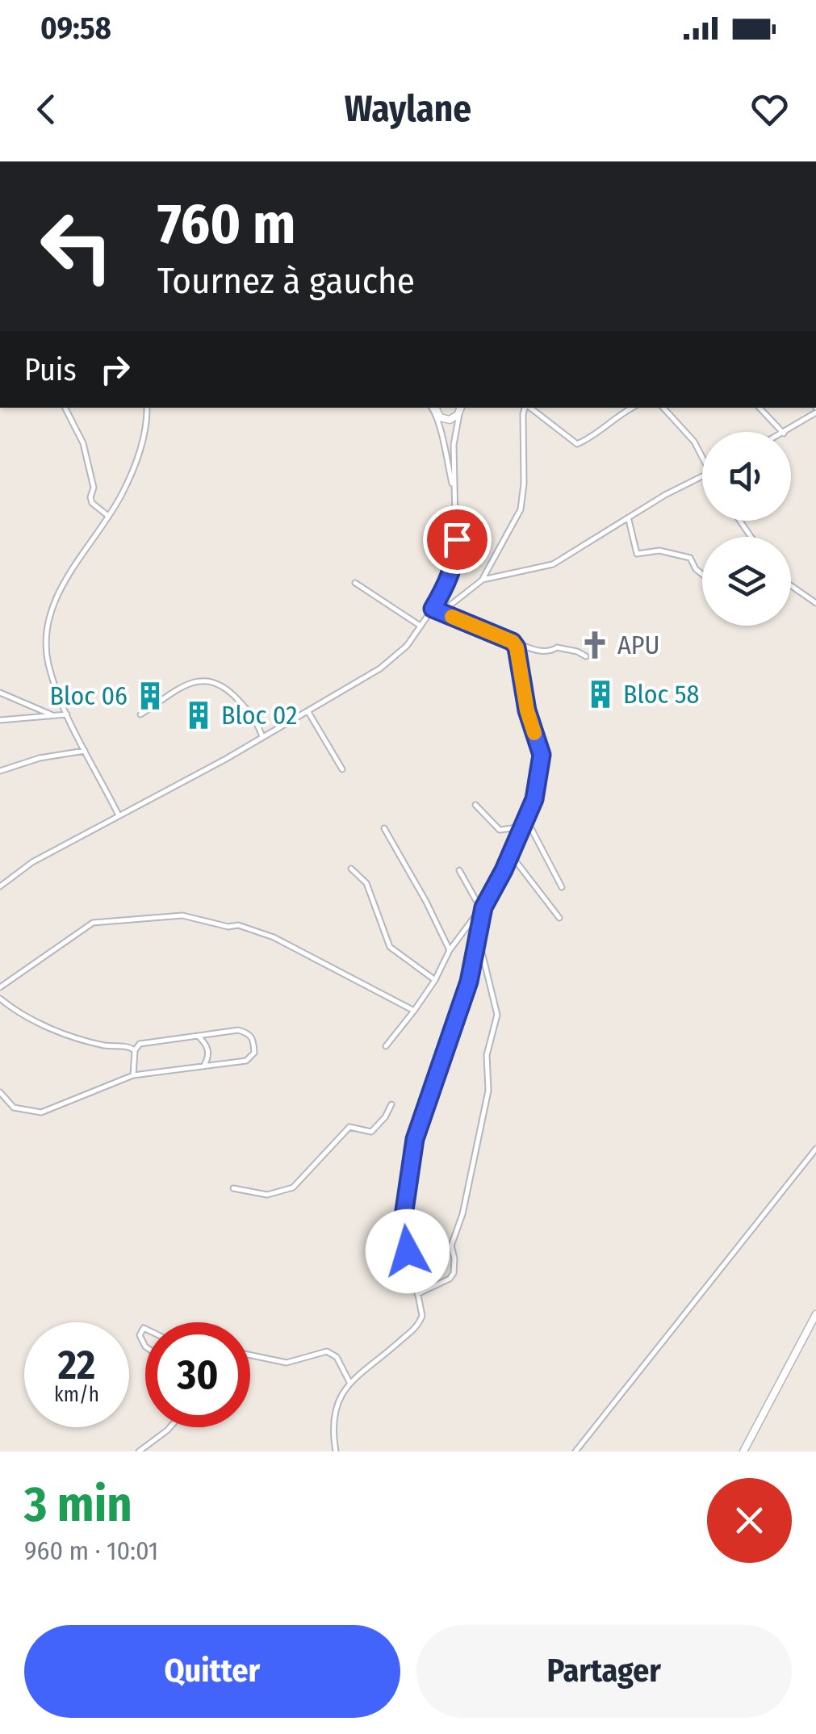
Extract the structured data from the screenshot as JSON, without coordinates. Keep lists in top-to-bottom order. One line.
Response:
{"places":{"church":["APU"],"building":["Bloc 58","Bloc 06","Bloc 02"]},"page":{"status":"09:58","header":"Waylane","turn":["760 m","Tournez à gauche"],"then":"Puis","speed":"22 km/h","limit":"30","heading":["3 min","960 m · 10:01"],"buttons":["Quitter","Partager"]}}
